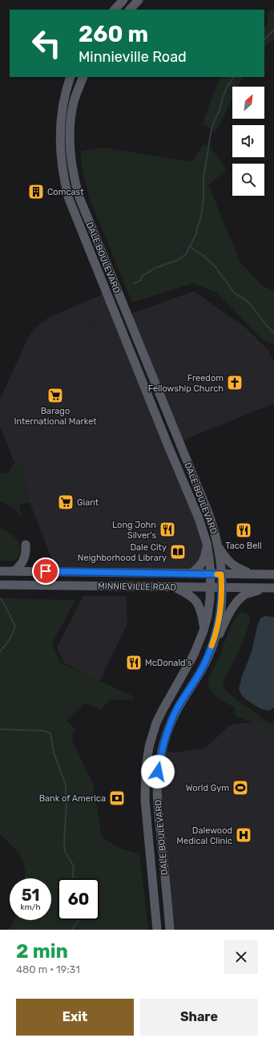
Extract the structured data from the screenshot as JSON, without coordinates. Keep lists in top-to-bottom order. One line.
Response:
{"streets":{"main road":["DALE BOULEVARD","MINNIEVILLE ROAD"]},"crossings":[["DALE BOULEVARD","MINNIEVILLE ROAD"]],"places":{"building":["Comcast"],"church":["Freedom Fellowship Church"],"supermarket":["Barago International Market","Giant"],"restaurant":["Long John Silver's","Taco Bell","McDonald's"],"library":["Dale City Neighborhood Library"],"sports":["World Gym"],"bank":["Bank of America"],"hospital":["Dalewood Medical Clinic"]},"north":"top right","page":{"turn":["260 m","Minnieville Road"],"speed":"51 km/h","limit":"60","heading":["2 min","480 m · 19:31"],"buttons":["Exit","Share"]}}
